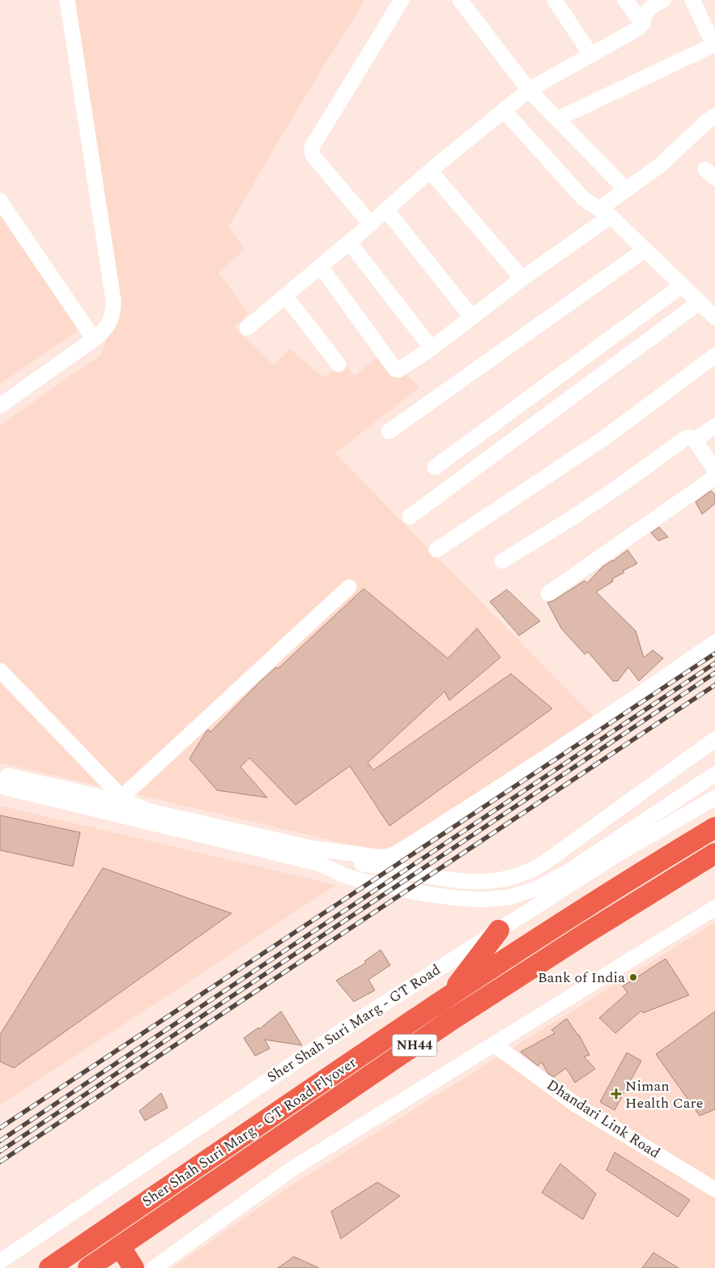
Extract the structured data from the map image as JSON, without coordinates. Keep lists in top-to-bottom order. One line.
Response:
{"streets":{"highway":["Sher Shah Suri Marg - GT Road","NH44","Sher Shah Suri Marg - GT Road Flyover"],"street":["Dhandari Link Road"]},"crossings":[["Sher Shah Suri Marg - GT Road","Sher Shah Suri Marg - GT Road Flyover"]],"places":{"other":["Bank of India"],"health":["Niman Health Care"]}}
